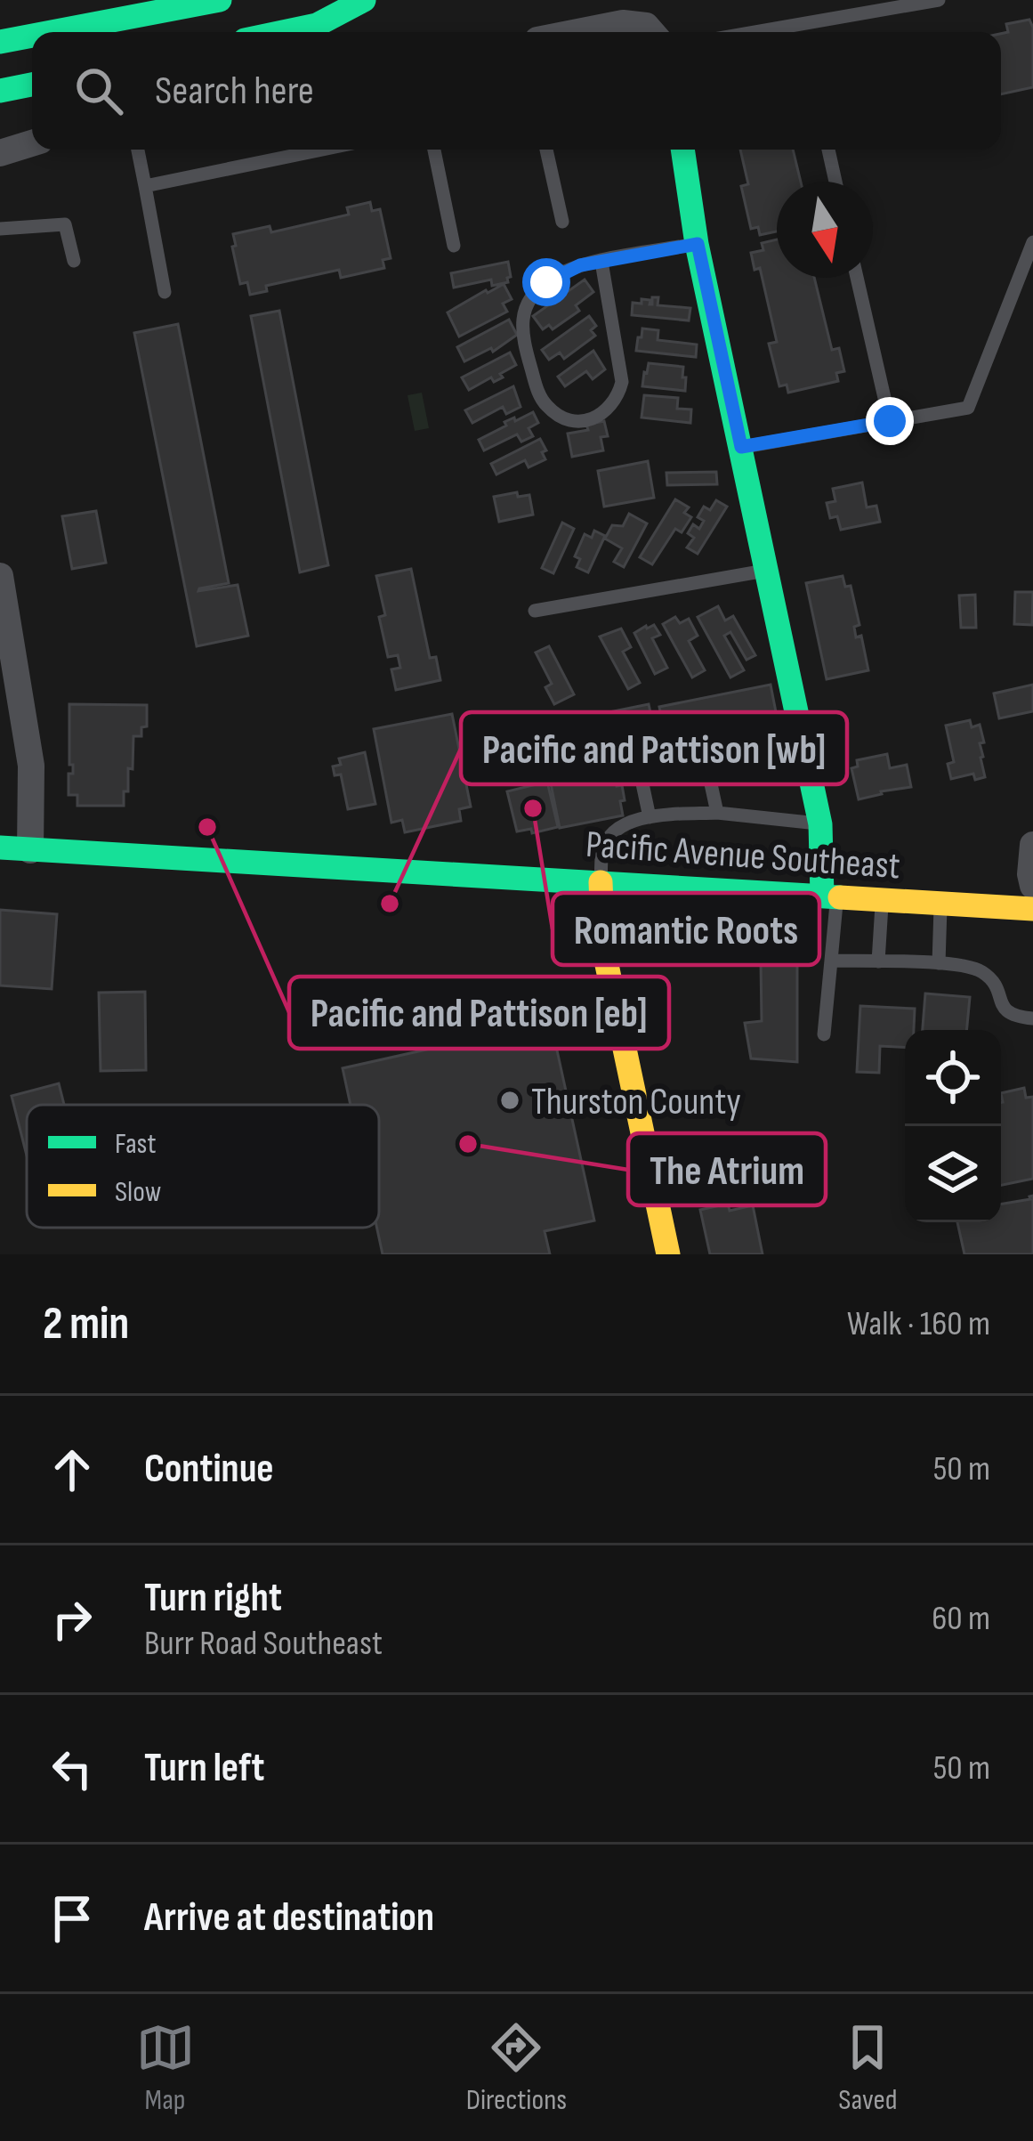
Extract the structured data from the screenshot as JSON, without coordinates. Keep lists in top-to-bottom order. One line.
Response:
{"streets":{"main road":["Pacific Avenue Southeast"]},"places":["Romantic Roots","Pacific and Pattison [eb]","Pacific and Pattison [wb]","Thurston County","The Atrium"],"legend":["Fast","Slow"],"north":"bottom","page":{"search":"Search here","heading":["2 min","Walk · 160 m"],"list":[["Continue","50 m"],["Turn right","Burr Road Southeast","60 m"],["Turn left","50 m"],"Arrive at destination"],"nav":["Map","Directions","Saved"]}}
